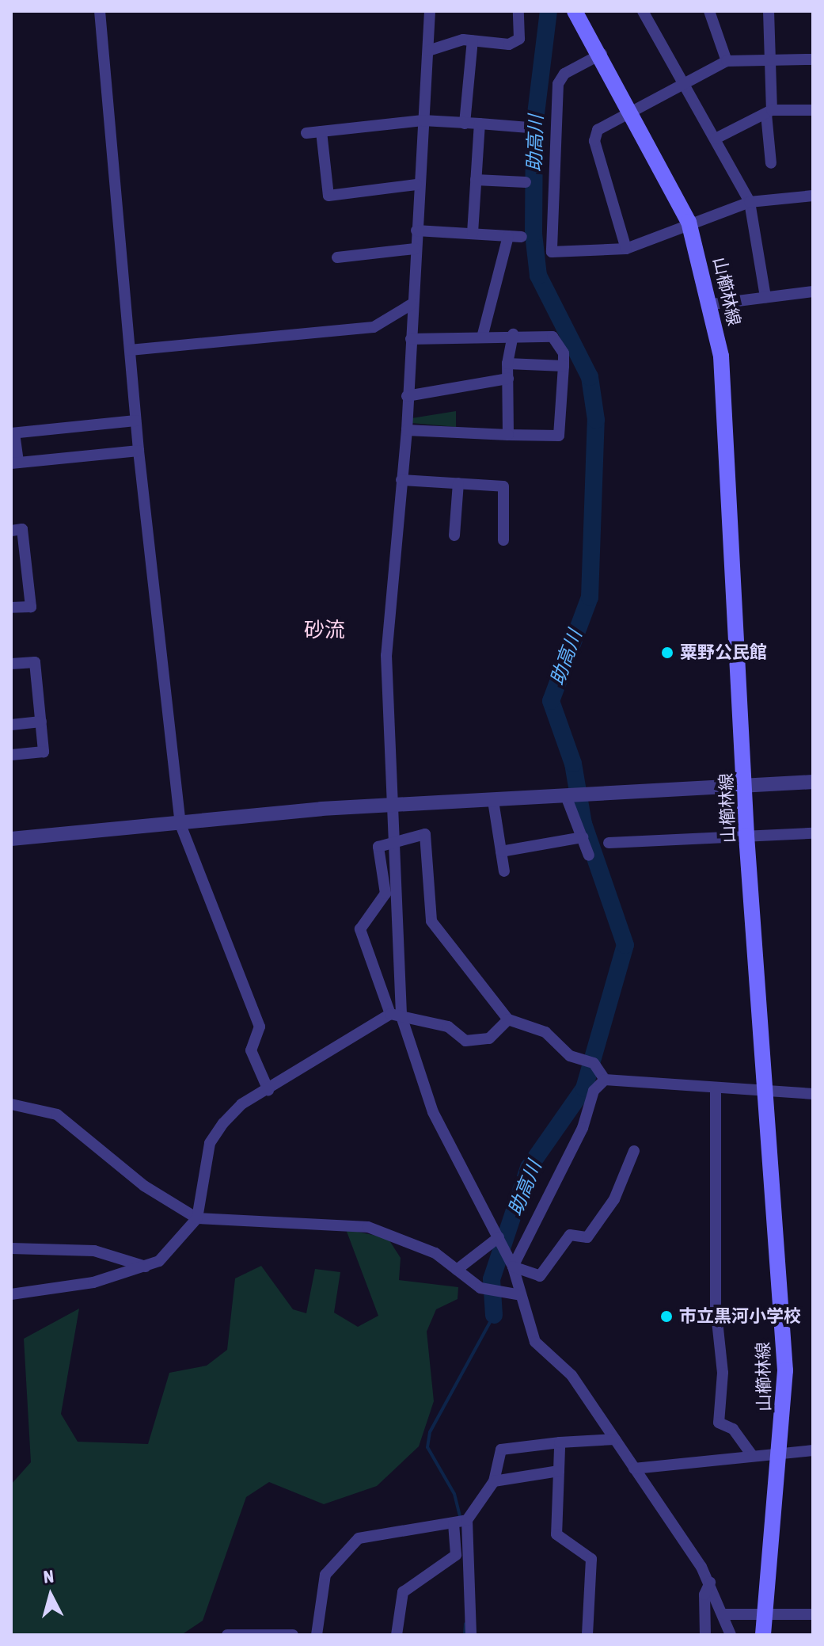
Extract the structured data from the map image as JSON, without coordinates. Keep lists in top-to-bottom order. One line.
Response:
{"streets":{"main road":["山櫛林線"]},"districts":["砂流"],"water":["助高川"],"places":["粟野公民館","市立黒河小学校"],"north":"top"}
